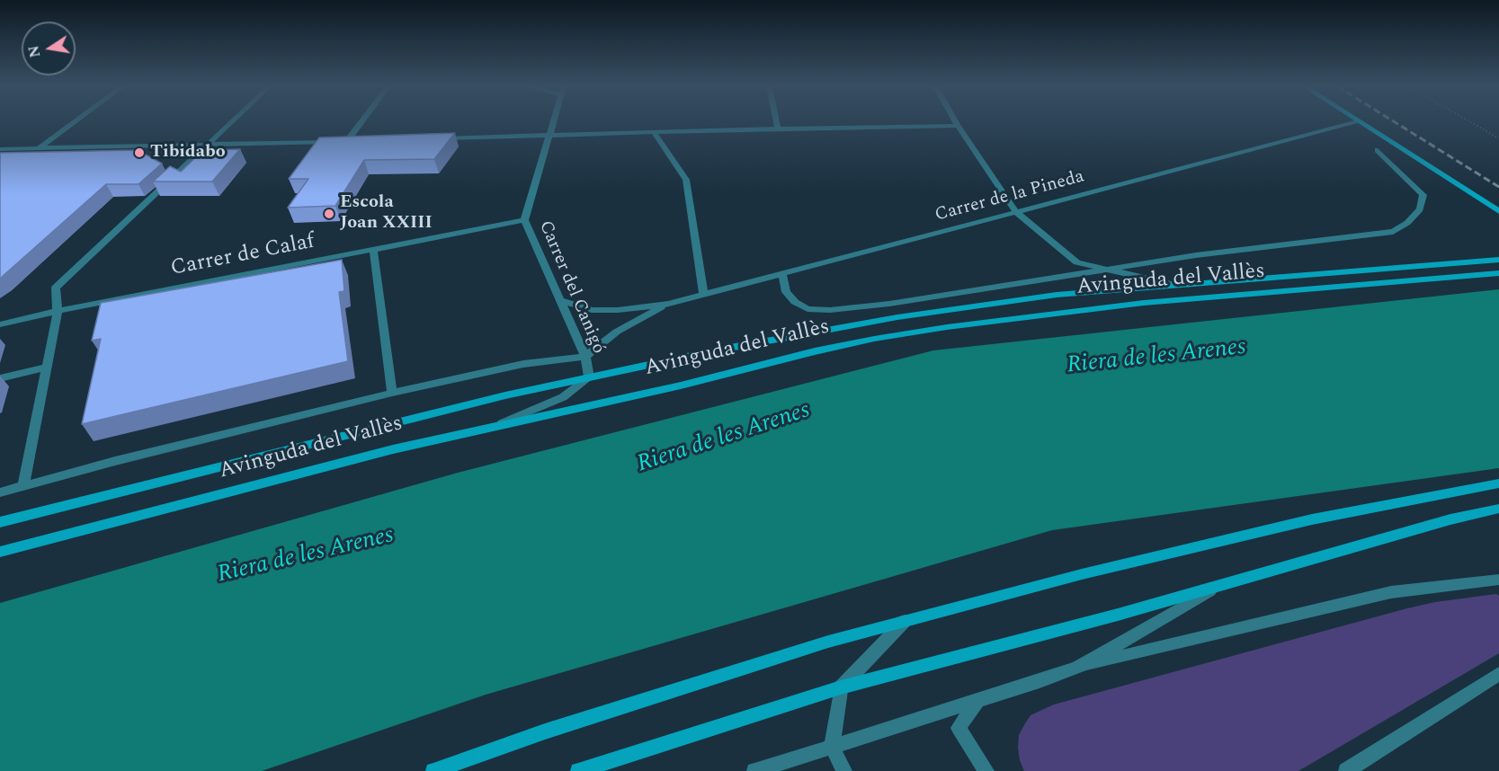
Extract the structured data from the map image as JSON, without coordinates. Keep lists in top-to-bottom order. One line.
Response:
{"streets":{"main road":["Avinguda del Vallès"],"street":["Carrer de la Pineda","Carrer de Calaf","Carrer del Canigó"]},"crossings":[["Carrer de la Pineda","Carrer de Calaf"],["Carrer de la Pineda","Avinguda del Vallès"],["Carrer de la Pineda","Carrer del Canigó"],["Carrer de Calaf","Carrer del Canigó"],["Avinguda del Vallès","Carrer del Canigó"]],"water":["Riera de les Arenes"],"places":["Tibidabo","Escola Joan XXIII"],"north":"left"}
